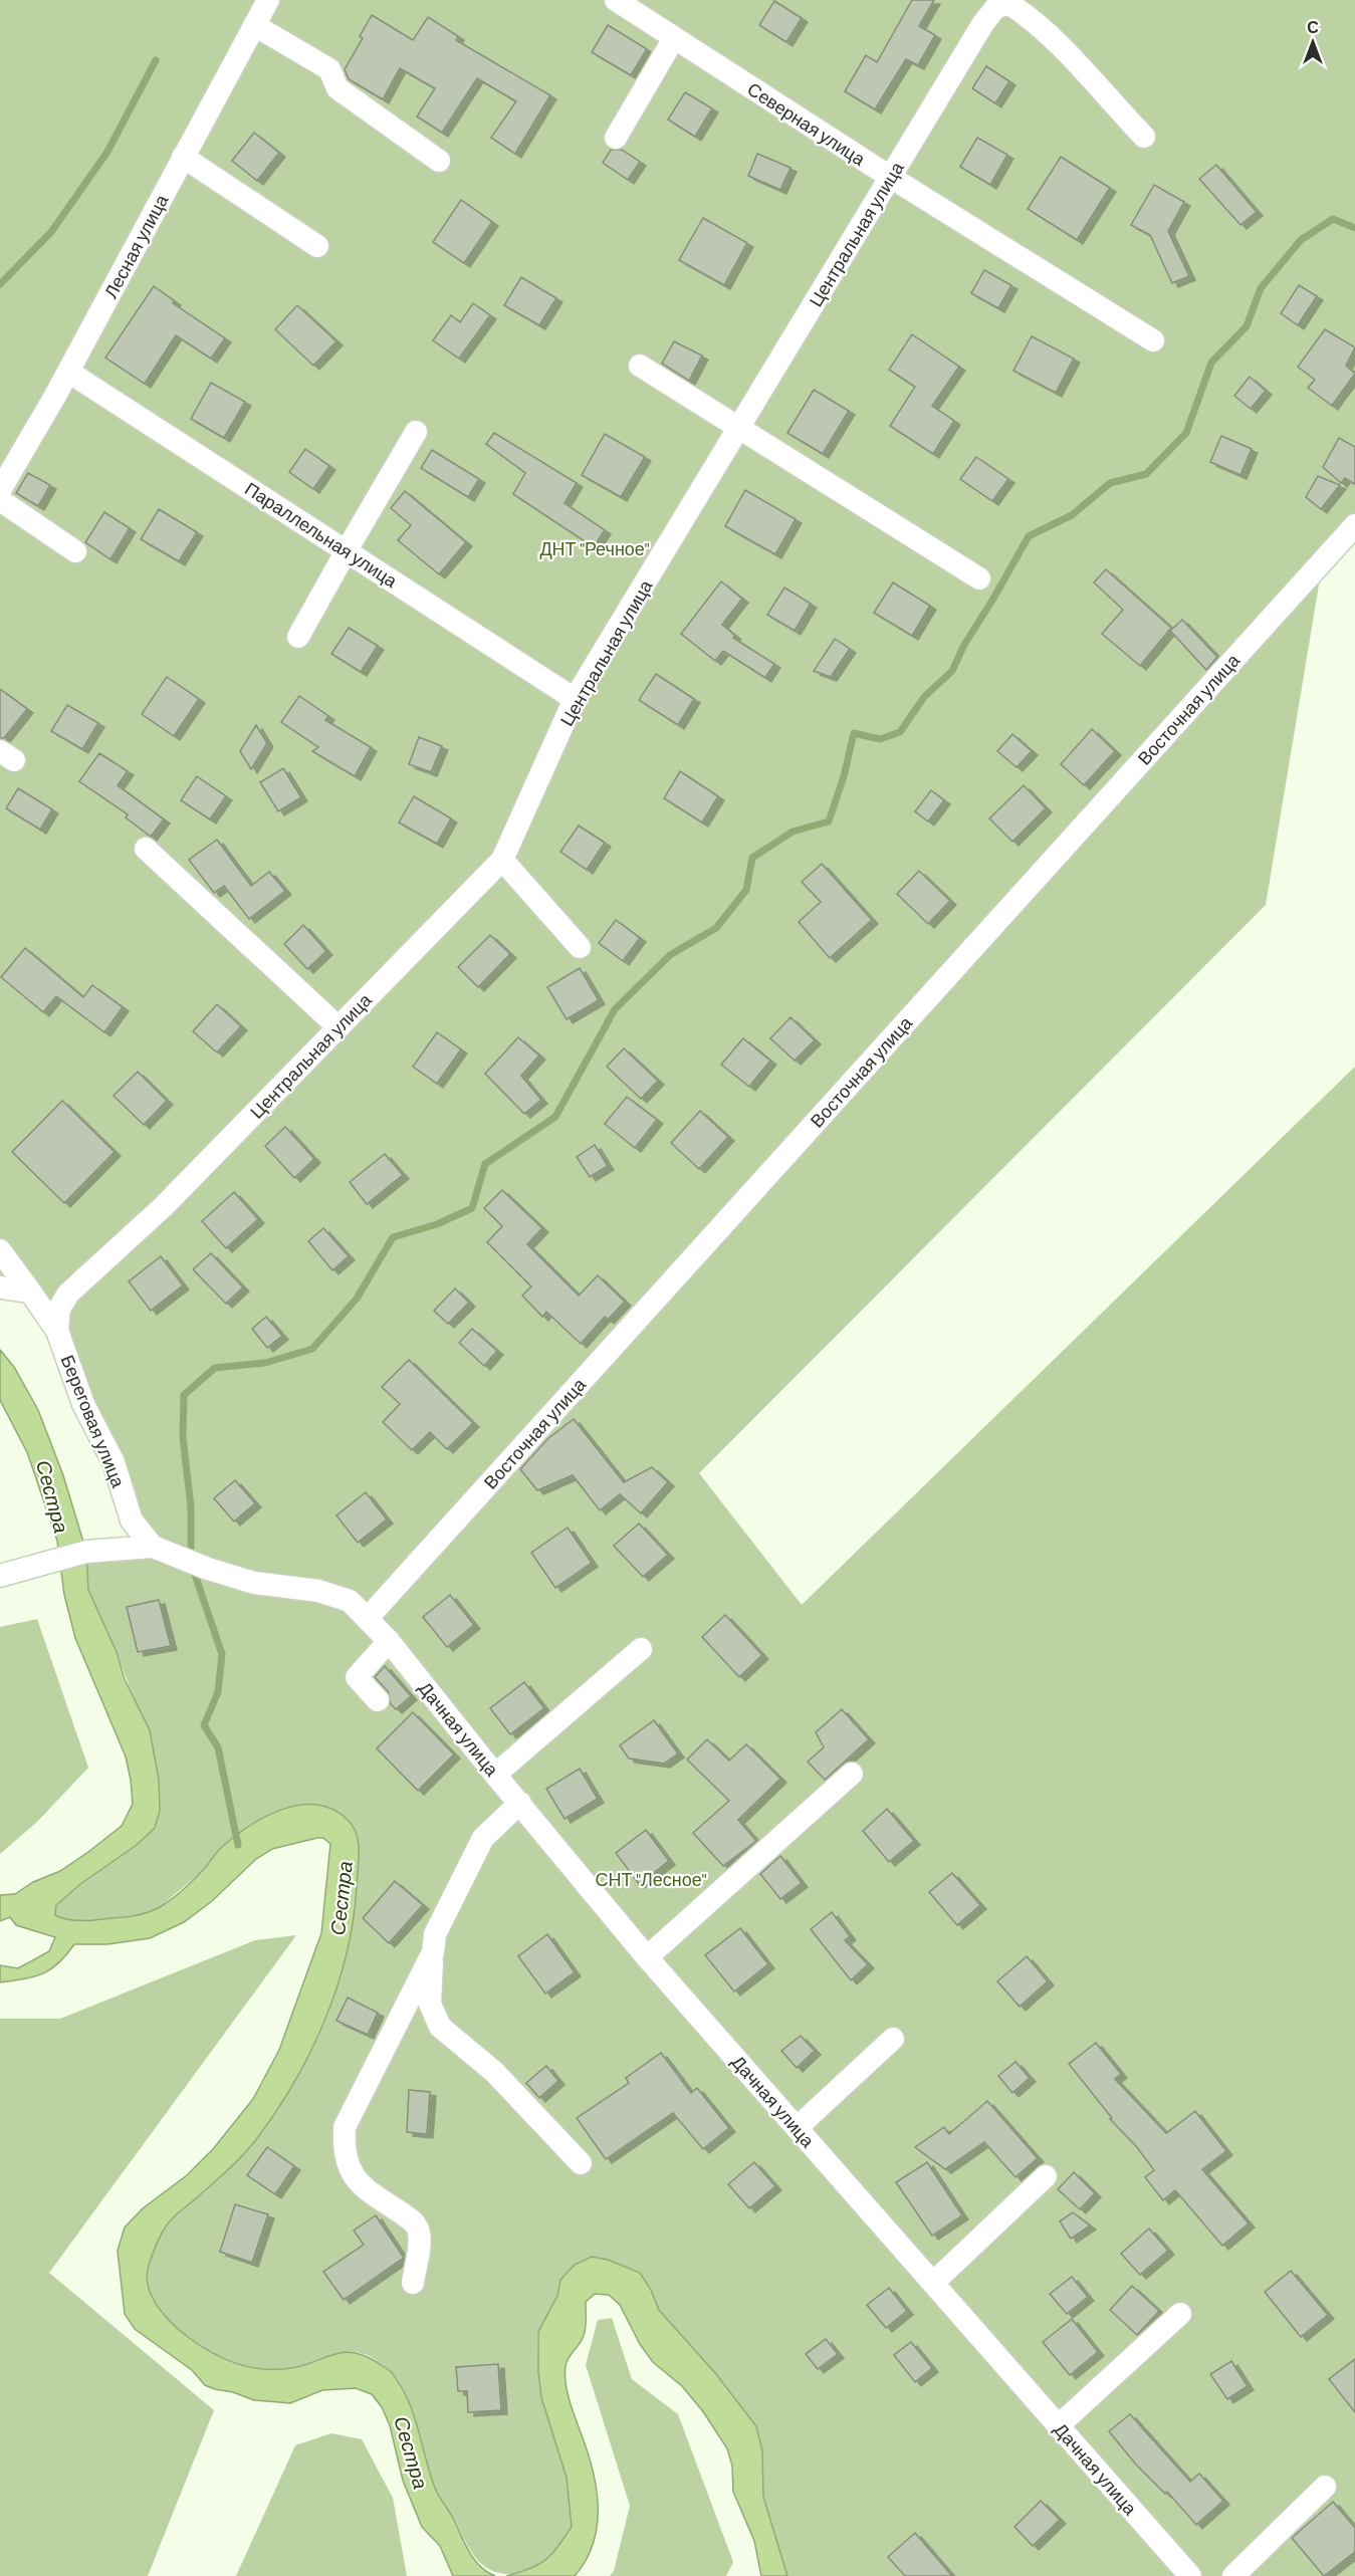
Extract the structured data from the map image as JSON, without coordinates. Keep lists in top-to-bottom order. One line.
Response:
{"streets":{"street":["Северная улица","Центральная улица","Лесная улица","Параллельная улица","Восточная улица","Береговая улица","Дачная улица"]},"crossings":[["Северная улица","Центральная улица"],["Центральная улица","Параллельная улица"],["Центральная улица","Береговая улица"],["Лесная улица","Параллельная улица"],["Восточная улица","Дачная улица"],["Береговая улица","Дачная улица"]],"water":["Сестра"],"parks":["ДНТ \"Речное\"","СНТ \"Лесное\""],"north":"top"}
